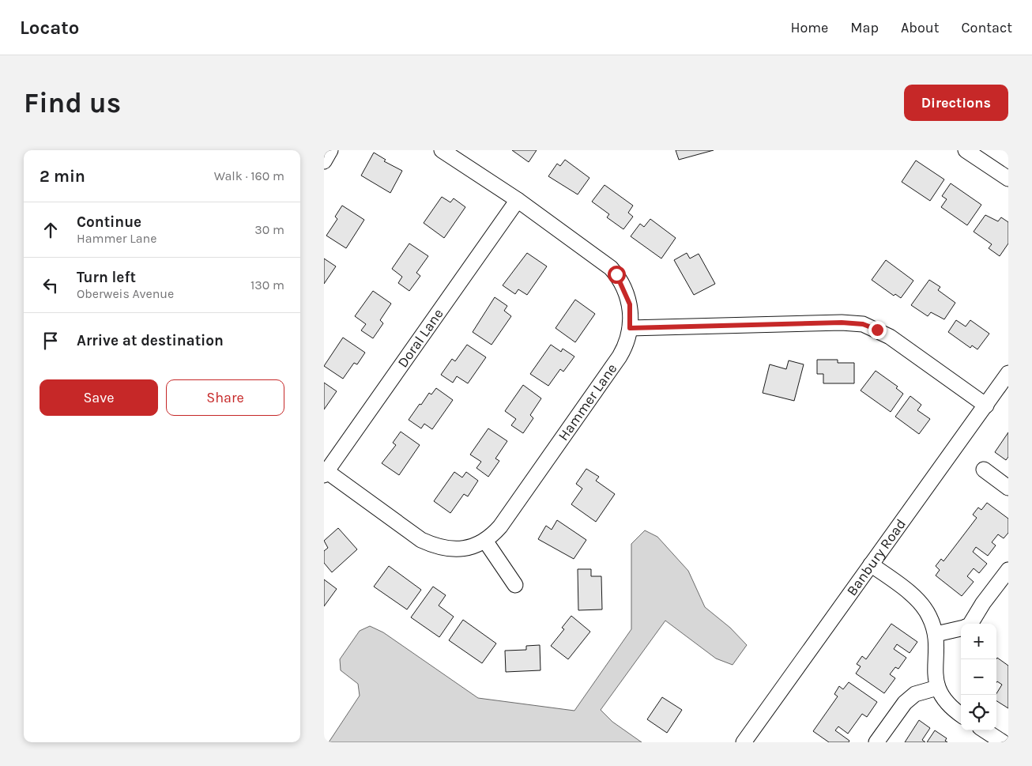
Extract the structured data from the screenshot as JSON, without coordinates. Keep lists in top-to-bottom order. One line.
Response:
{"streets":{"street":["Doral Lane","Hammer Lane","Banbury Road"]},"crossings":[["Doral Lane","Hammer Lane"]],"page":{"header":"Locato","nav":["Home","Map","About","Contact"],"buttons":["Directions",["Save","Share"]],"title":"Find us","heading":["2 min","Walk · 160 m"],"list":[["Continue","Hammer Lane","30 m"],["Turn left","Oberweis Avenue","130 m"],"Arrive at destination"],"map_buttons":["+","−"]}}
